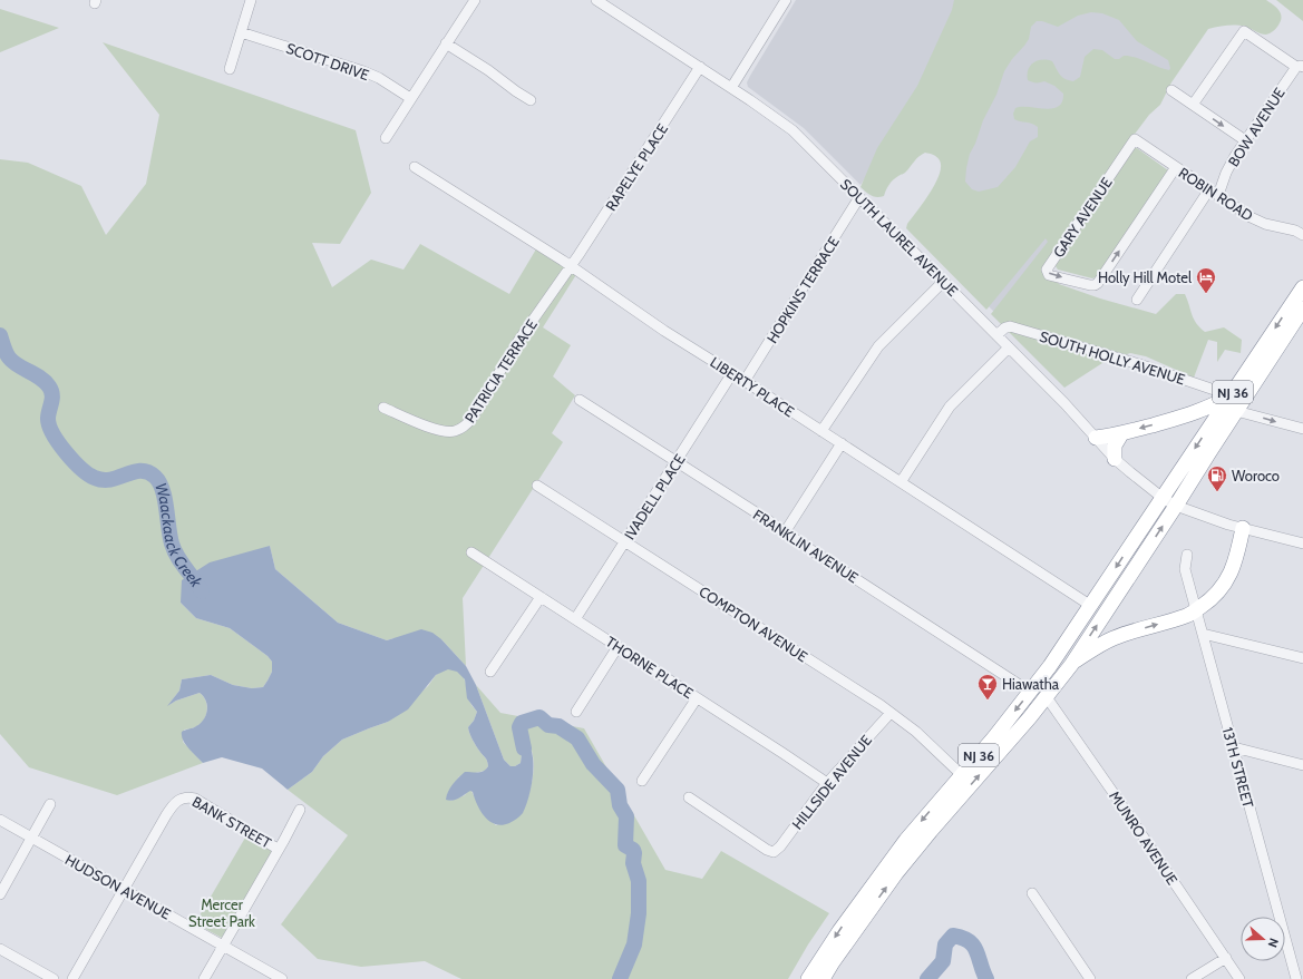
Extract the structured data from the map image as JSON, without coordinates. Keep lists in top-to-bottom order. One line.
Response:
{"streets":{"highway":["NJ 36"],"street":["SCOTT DRIVE","BOW AVENUE","RAPELYE PLACE","ROBIN ROAD","GARY AVENUE","SOUTH LAUREL AVENUE","HOPKINS TERRACE","SOUTH HOLLY AVENUE","PATRICIA TERRACE","LIBERTY PLACE","IVADELL PLACE","FRANKLIN AVENUE","COMPTON AVENUE","THORNE PLACE","13TH STREET","HILLSIDE AVENUE","BANK STREET","MUNRO AVENUE","HUDSON AVENUE"]},"crossings":[["BOW AVENUE","ROBIN ROAD"],["RAPELYE PLACE","SOUTH LAUREL AVENUE"],["RAPELYE PLACE","PATRICIA TERRACE"],["RAPELYE PLACE","LIBERTY PLACE"],["ROBIN ROAD","GARY AVENUE"],["SOUTH LAUREL AVENUE","HOPKINS TERRACE"],["SOUTH LAUREL AVENUE","SOUTH HOLLY AVENUE"],["SOUTH LAUREL AVENUE","NJ 36"],["HOPKINS TERRACE","LIBERTY PLACE"],["SOUTH HOLLY AVENUE","NJ 36"],["PATRICIA TERRACE","LIBERTY PLACE"],["LIBERTY PLACE","NJ 36"],["LIBERTY PLACE","IVADELL PLACE"],["NJ 36","FRANKLIN AVENUE"],["NJ 36","COMPTON AVENUE"],["NJ 36","MUNRO AVENUE"],["IVADELL PLACE","FRANKLIN AVENUE"],["IVADELL PLACE","COMPTON AVENUE"],["IVADELL PLACE","THORNE PLACE"],["COMPTON AVENUE","HILLSIDE AVENUE"],["THORNE PLACE","HILLSIDE AVENUE"],["BANK STREET","HUDSON AVENUE"]],"water":["Waackaack Creek"],"parks":["Mercer Street Park"],"places":{"hotel":["Holly Hill Motel"],"fuel station":["Woroco"],"bar":["Hiawatha"]},"north":"right"}
